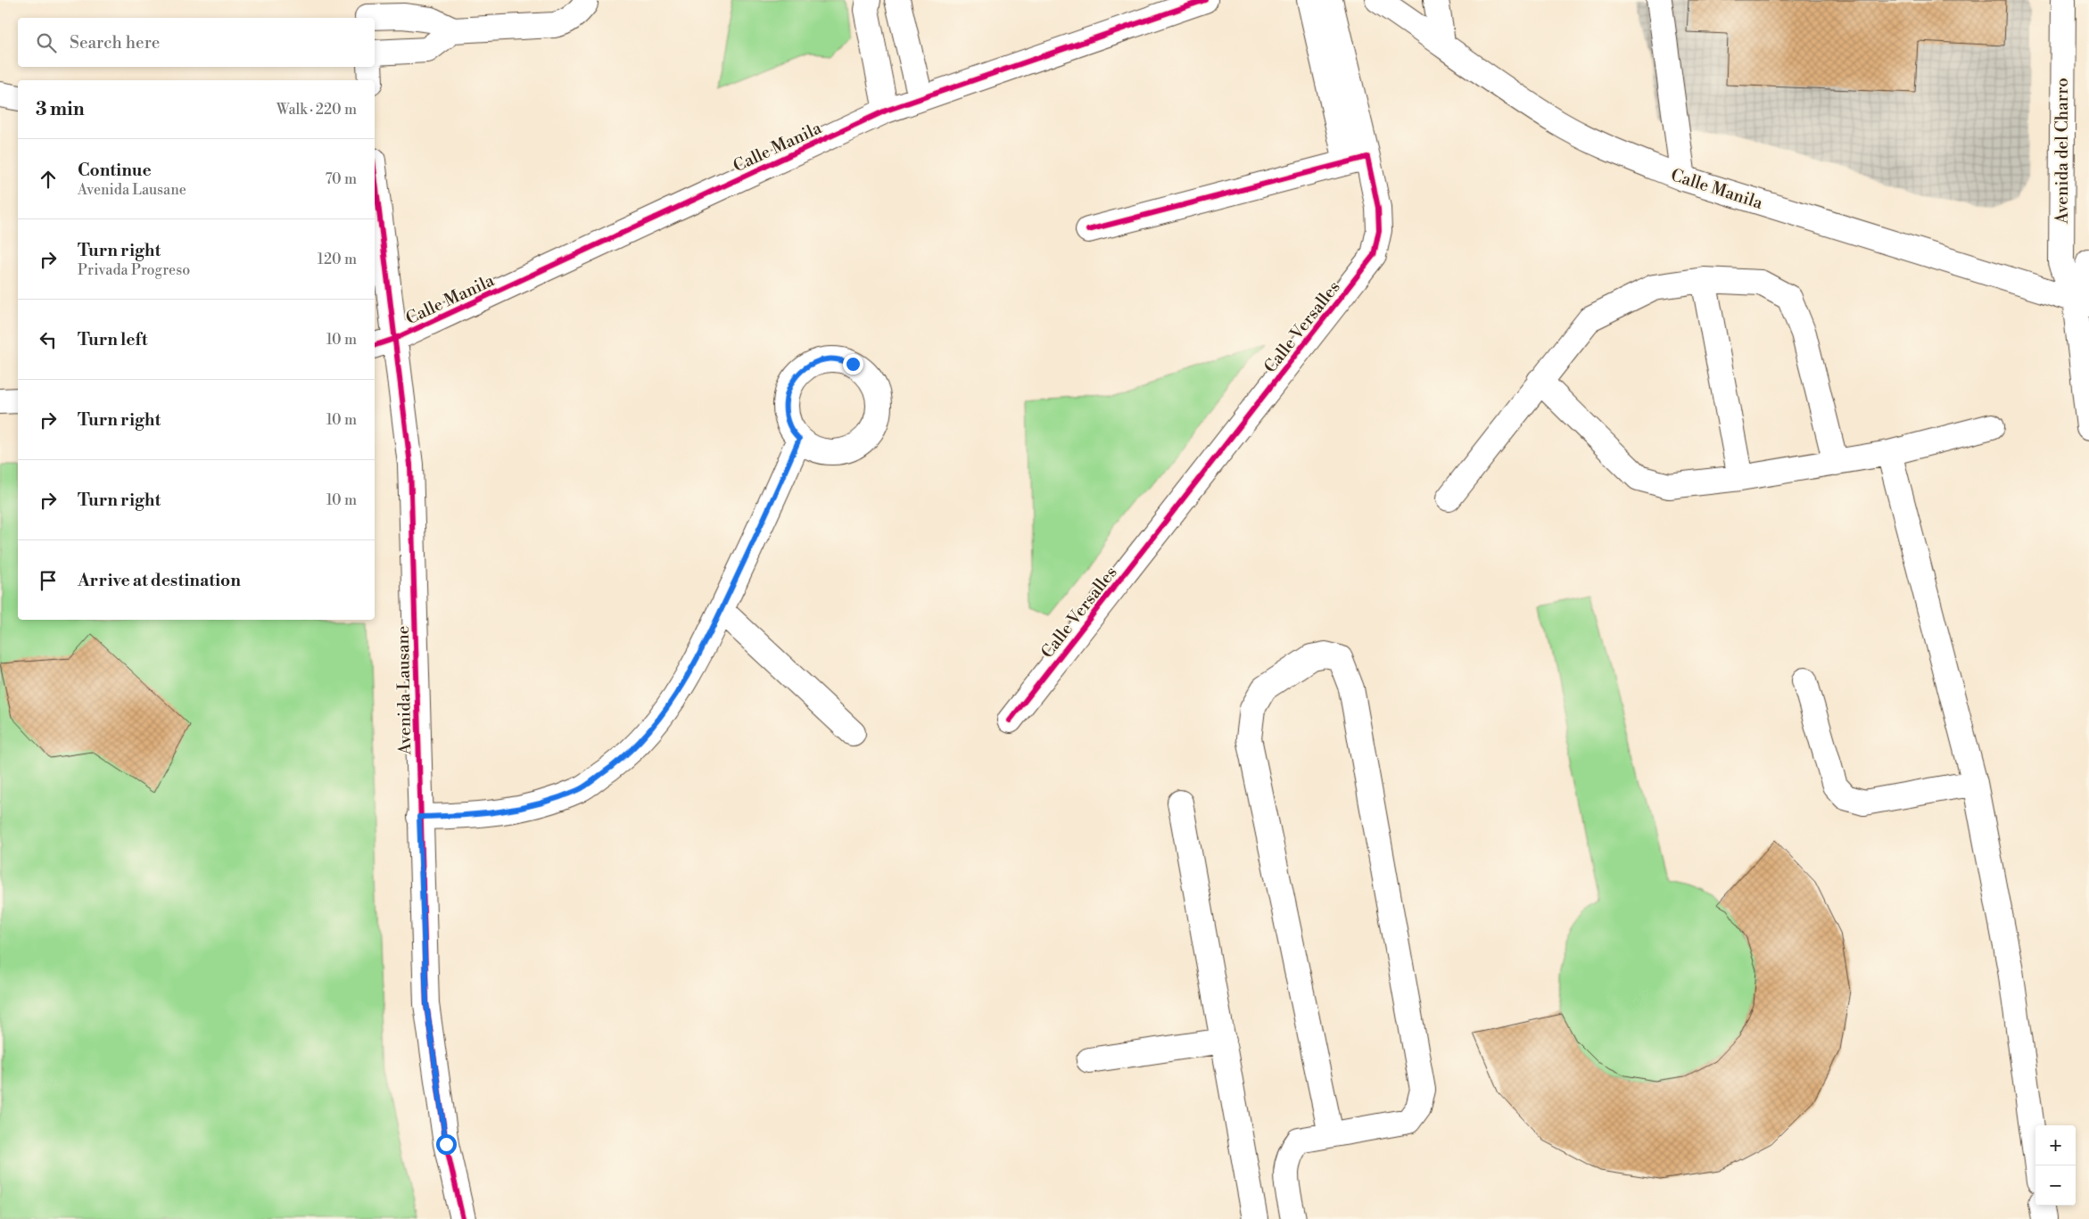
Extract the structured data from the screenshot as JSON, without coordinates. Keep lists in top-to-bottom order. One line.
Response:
{"streets":{"street":["Calle Manila","Avenida del Charro","Calle Versalles","Avenida Lausane"]},"crossings":[["Calle Manila","Avenida del Charro"],["Calle Manila","Avenida Lausane"]],"page":{"search":"Search here","heading":["3 min","Walk · 220 m"],"list":[["Continue","Avenida Lausane","70 m"],["Turn right","Privada Progreso","120 m"],["Turn left","10 m"],["Turn right","10 m"],["Turn right","10 m"],"Arrive at destination"],"map_buttons":["+","−"]}}
